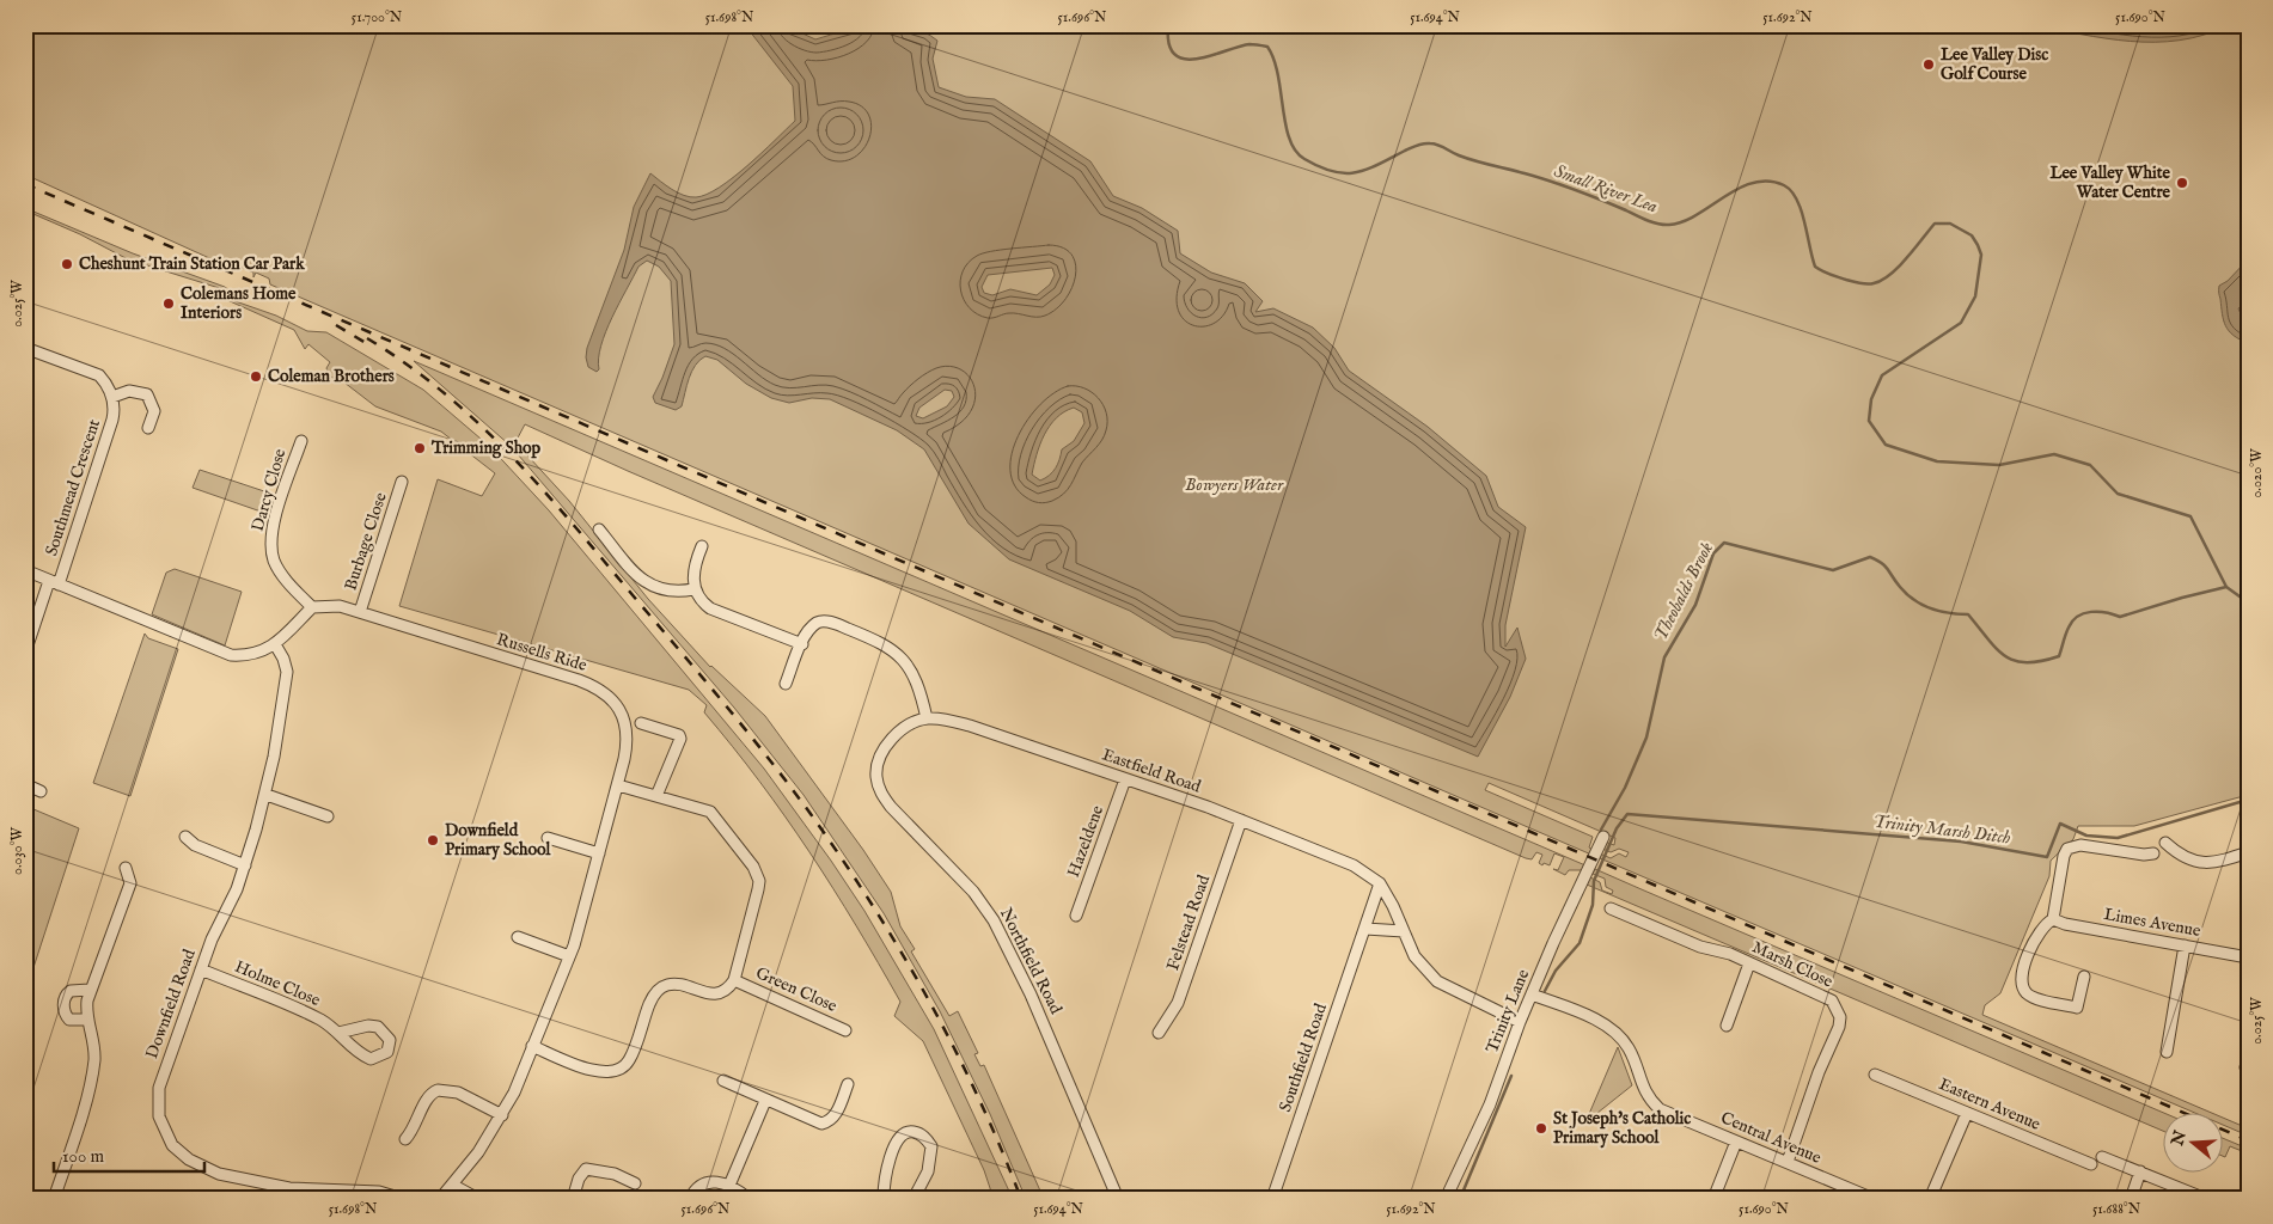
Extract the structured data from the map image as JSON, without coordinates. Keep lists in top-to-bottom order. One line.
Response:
{"streets":{"street":["Southmead Crescent","Darcy Close","Burbage Close","Russells Ride","Eastfield Road","Hazeldene","Felstead Road","Limes Avenue","Northfield Road","Marsh Close","Holme Close","Green Close","Downfield Road","Trinity Lane","Southfield Road","Eastern Avenue","Central Avenue"]},"crossings":[["Darcy Close","Russells Ride"],["Burbage Close","Russells Ride"],["Eastfield Road","Hazeldene"],["Eastfield Road","Felstead Road"],["Eastfield Road","Northfield Road"],["Eastfield Road","Southfield Road"],["Marsh Close","Central Avenue"],["Holme Close","Downfield Road"],["Trinity Lane","Central Avenue"]],"water":["Small River Lea","Bowyers Water","Theobalds Brook","Trinity Marsh Ditch"],"places":["Lee Valley Disc Golf Course","Lee Valley White Water Centre","Cheshunt Train Station Car Park","Colemans Home Interiors","Coleman Brothers","Trimming Shop","Downfield Primary School","St Joseph's Catholic Primary School"],"scale_bar":"100 m","north":"left","coordinates":["51.700°N","51.698°N","51.696°N","51.694°N","51.692°N","51.690°N","0.025°W","0.020°W","0.030°W","51.688°N"]}
